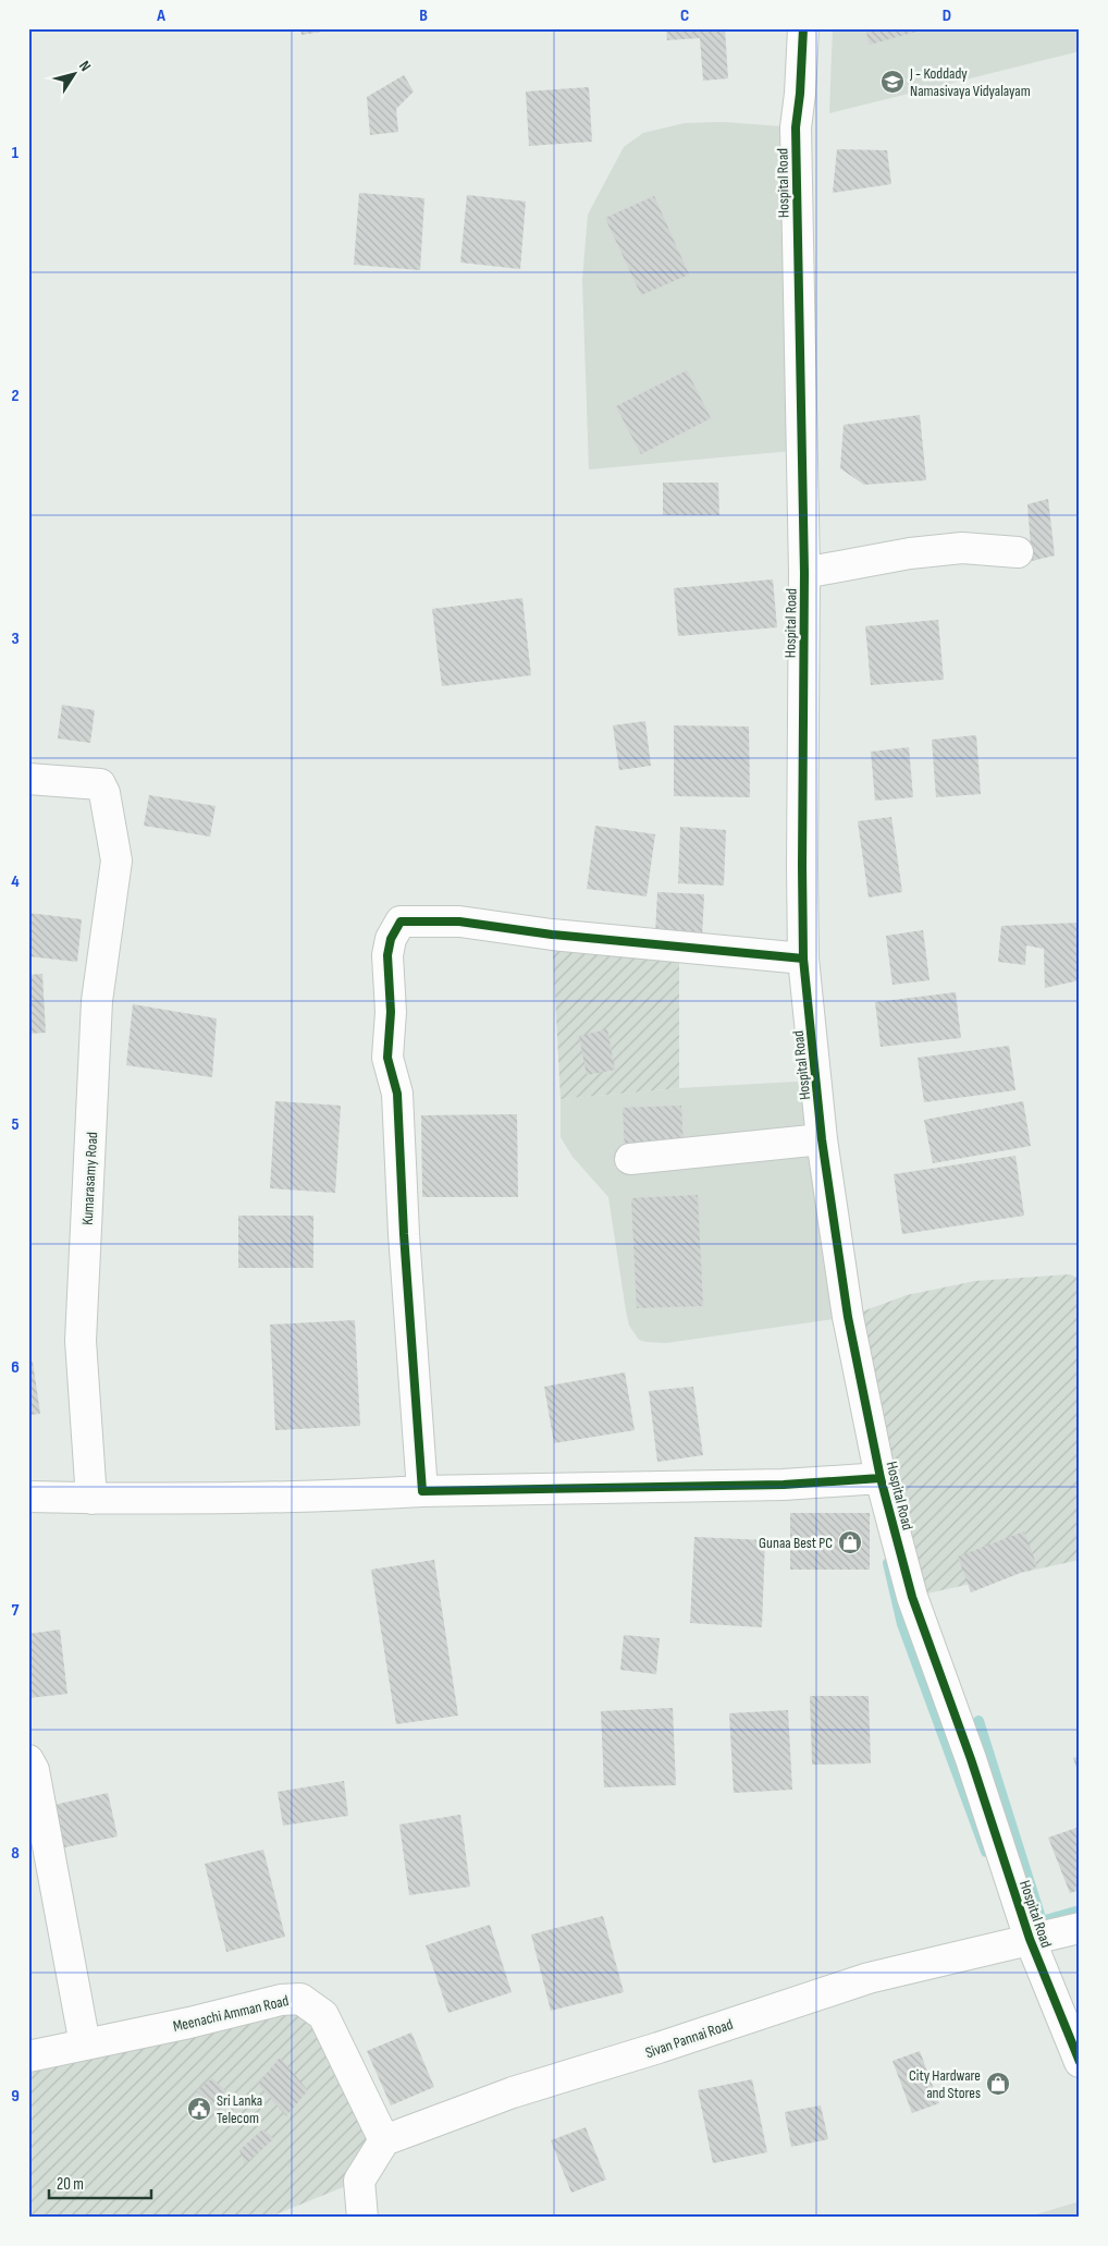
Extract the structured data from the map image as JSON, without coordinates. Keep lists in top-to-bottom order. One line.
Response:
{"streets":{"street":["Hospital Road","Kumarasamy Road","Meenachi Amman Road","Sivan Pannai Road"]},"crossings":[["Hospital Road","Sivan Pannai Road"],["Meenachi Amman Road","Sivan Pannai Road"]],"places":{"school or university":["J - Koddady Namasivaya Vidyalayam"],"shop":["Gunaa Best PC","City Hardware and Stores"],"public building":["Sri Lanka Telecom"]},"scale_bar":"20 m","north":"top right","grid":{"columns":["A","B","C","D"],"rows":["1","2","3","4","5","6","7","8","9"]}}
